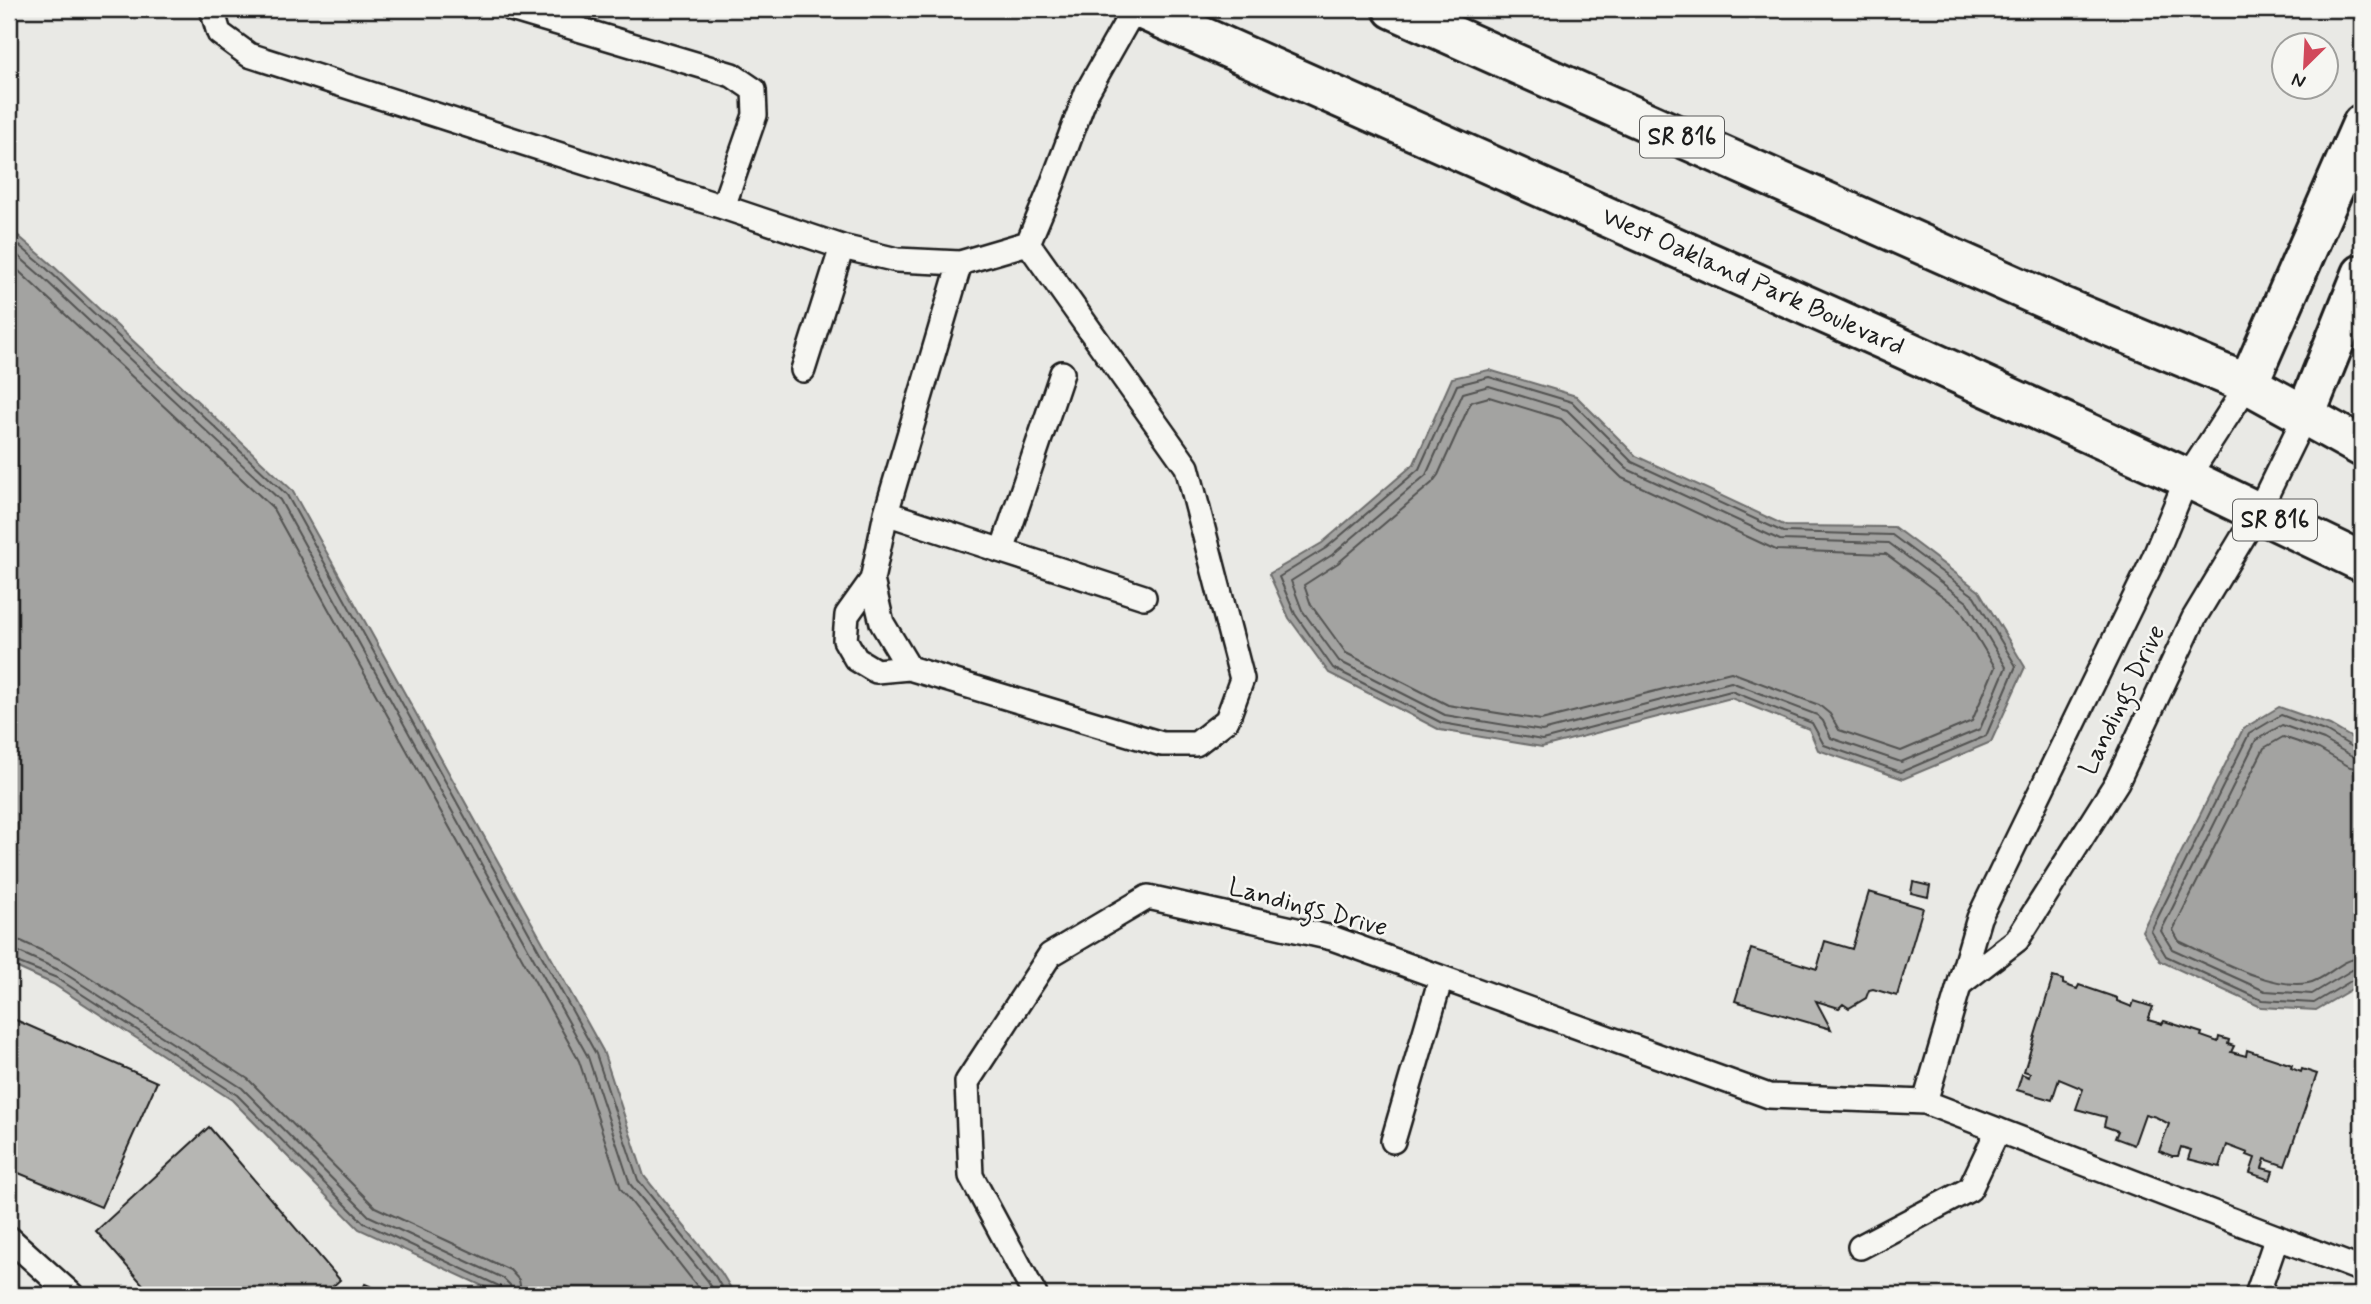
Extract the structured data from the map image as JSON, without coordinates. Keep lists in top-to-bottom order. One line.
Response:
{"streets":{"main road":["SR 816","West Oakland Park Boulevard"],"lane":["Landings Drive"]},"crossings":[["SR 816","Landings Drive"],["West Oakland Park Boulevard","Landings Drive"]],"north":"bottom left"}
